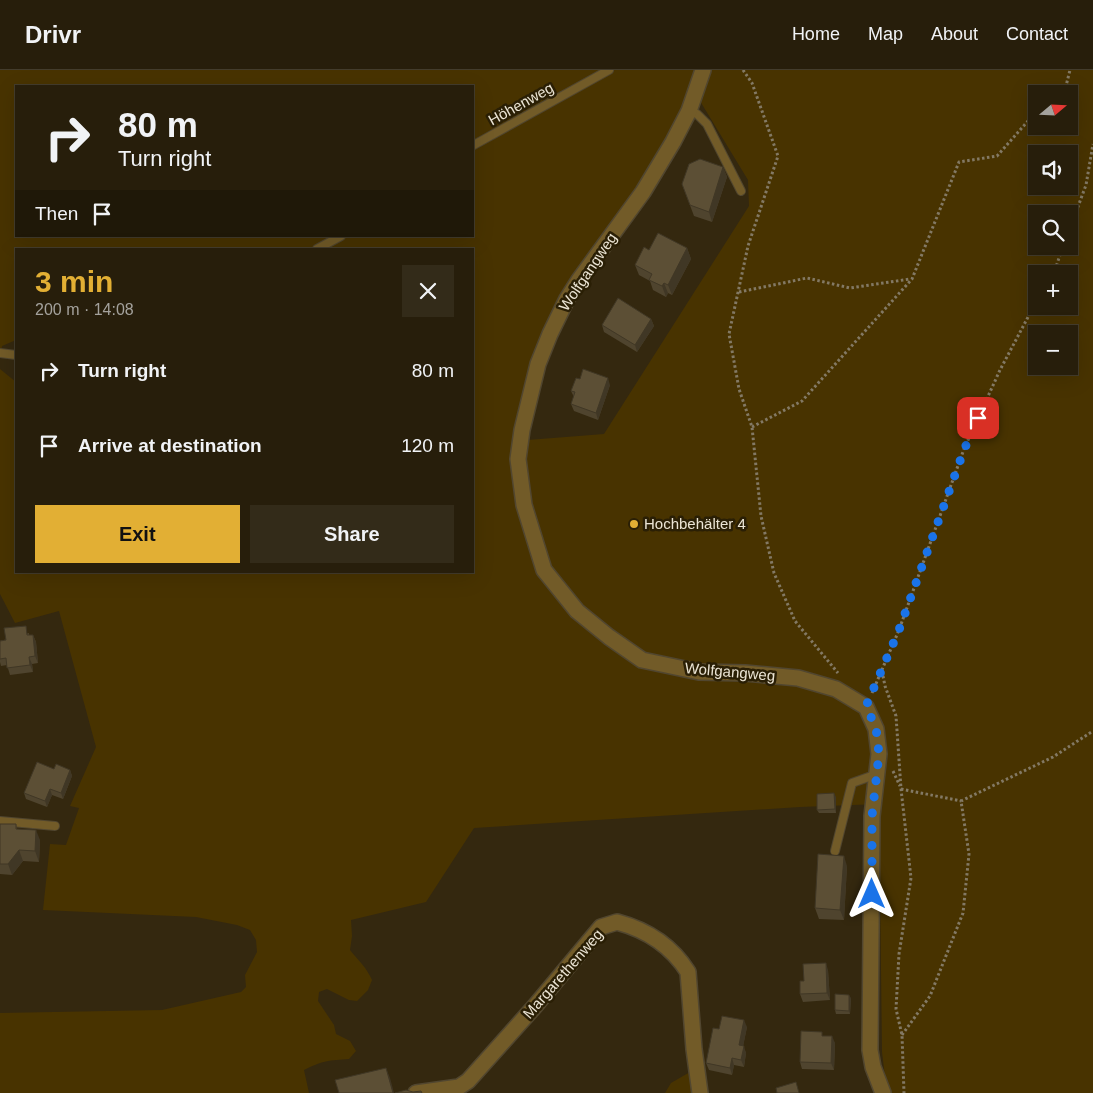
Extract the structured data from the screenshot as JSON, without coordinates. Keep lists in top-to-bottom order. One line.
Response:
{"streets":{"street":["Wolfgangweg","Margarethenweg"],"lane":["Höhenweg"]},"places":["Hochbehälter 4"],"north":"right","page":{"header":"Drivr","nav":["Home","Map","About","Contact"],"map_buttons":["+","−"],"turn":["80 m","Turn right"],"then":"Then","heading":["3 min","200 m · 14:08"],"list":[{"name":"Turn right","value":"80 m"},{"name":"Arrive at destination","value":"120 m"}],"buttons":["Exit","Share"]}}
